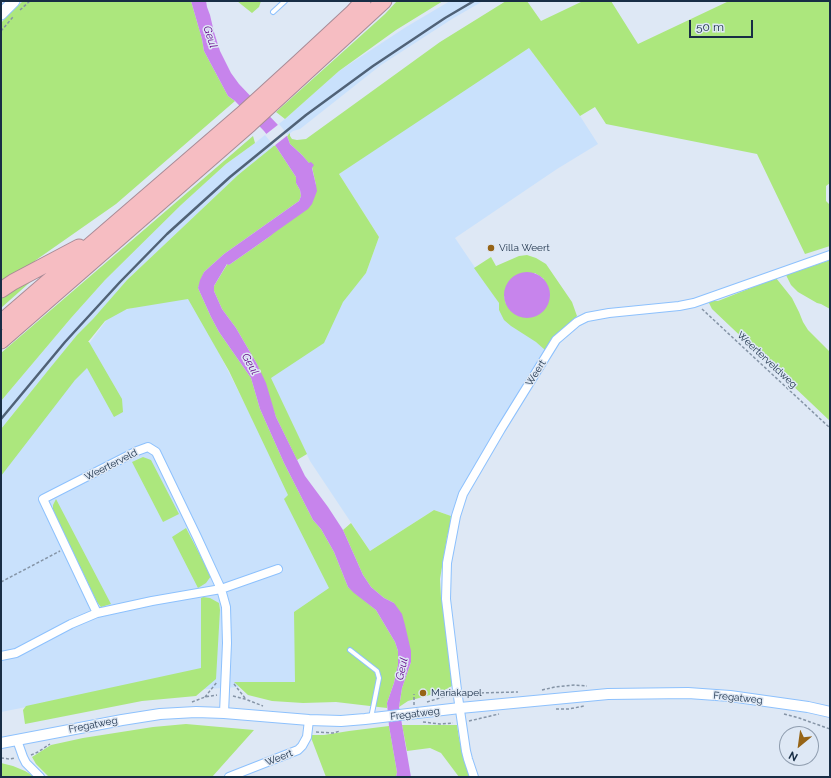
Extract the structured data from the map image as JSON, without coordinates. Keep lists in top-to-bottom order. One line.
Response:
{"streets":{"street":["Weert","Weerterveld","Fregatweg"],"path":["Weerterveldweg"]},"crossings":[["Weerterveldweg","Weert"],["Weert","Fregatweg"],["Weerterveld","Fregatweg"]],"water":["Geul"],"places":["Villa Weert","Mariakapel"],"scale_bar":"50 m","north":"bottom left"}
